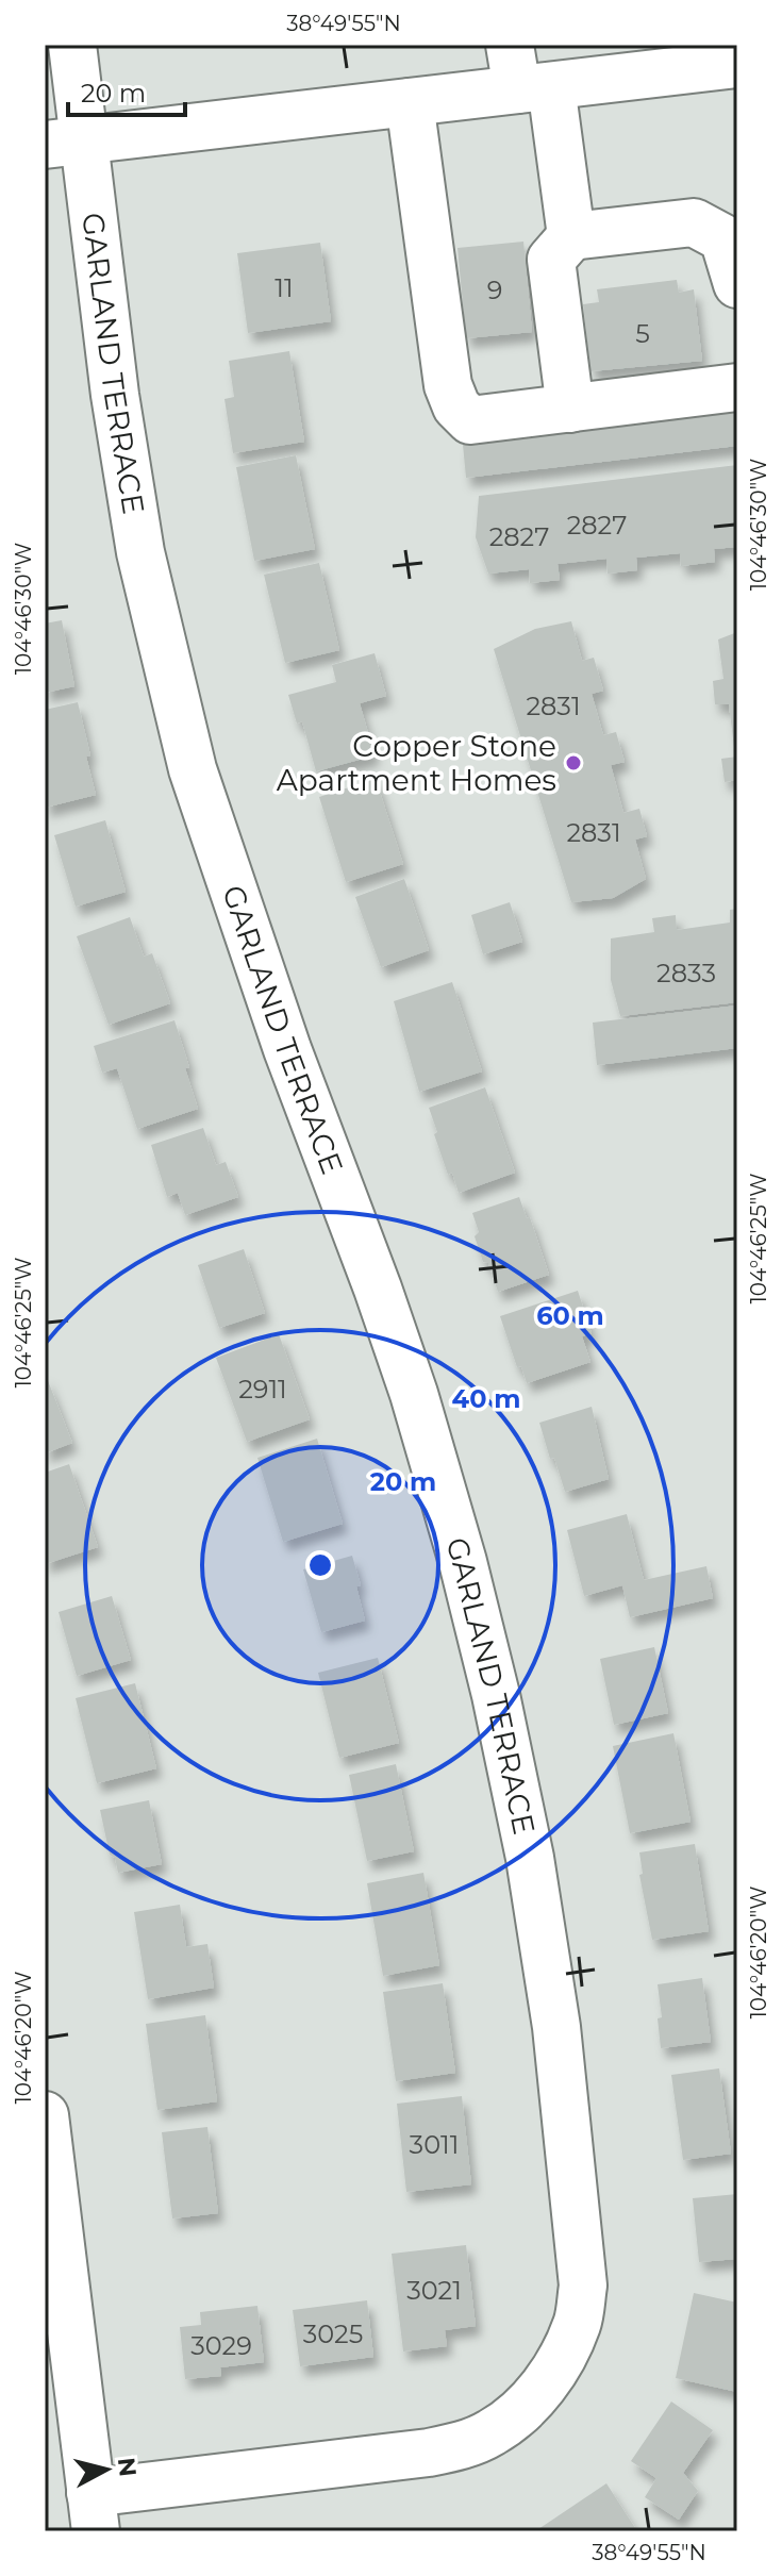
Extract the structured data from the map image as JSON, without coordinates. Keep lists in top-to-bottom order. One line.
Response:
{"streets":{"street":["GARLAND TERRACE"]},"places":["Copper Stone Apartment Homes"],"house_numbers":["11","9","5","2827","2827","2831","2831","2833","2911","3011","3021","3025","3029"],"scale_bar":"20 m","north":"right","coordinates":["38°49'55\"N","104°46'30\"W","104°46'25\"W","104°46'20\"W"],"rings":["60 m","40 m","20 m"]}
